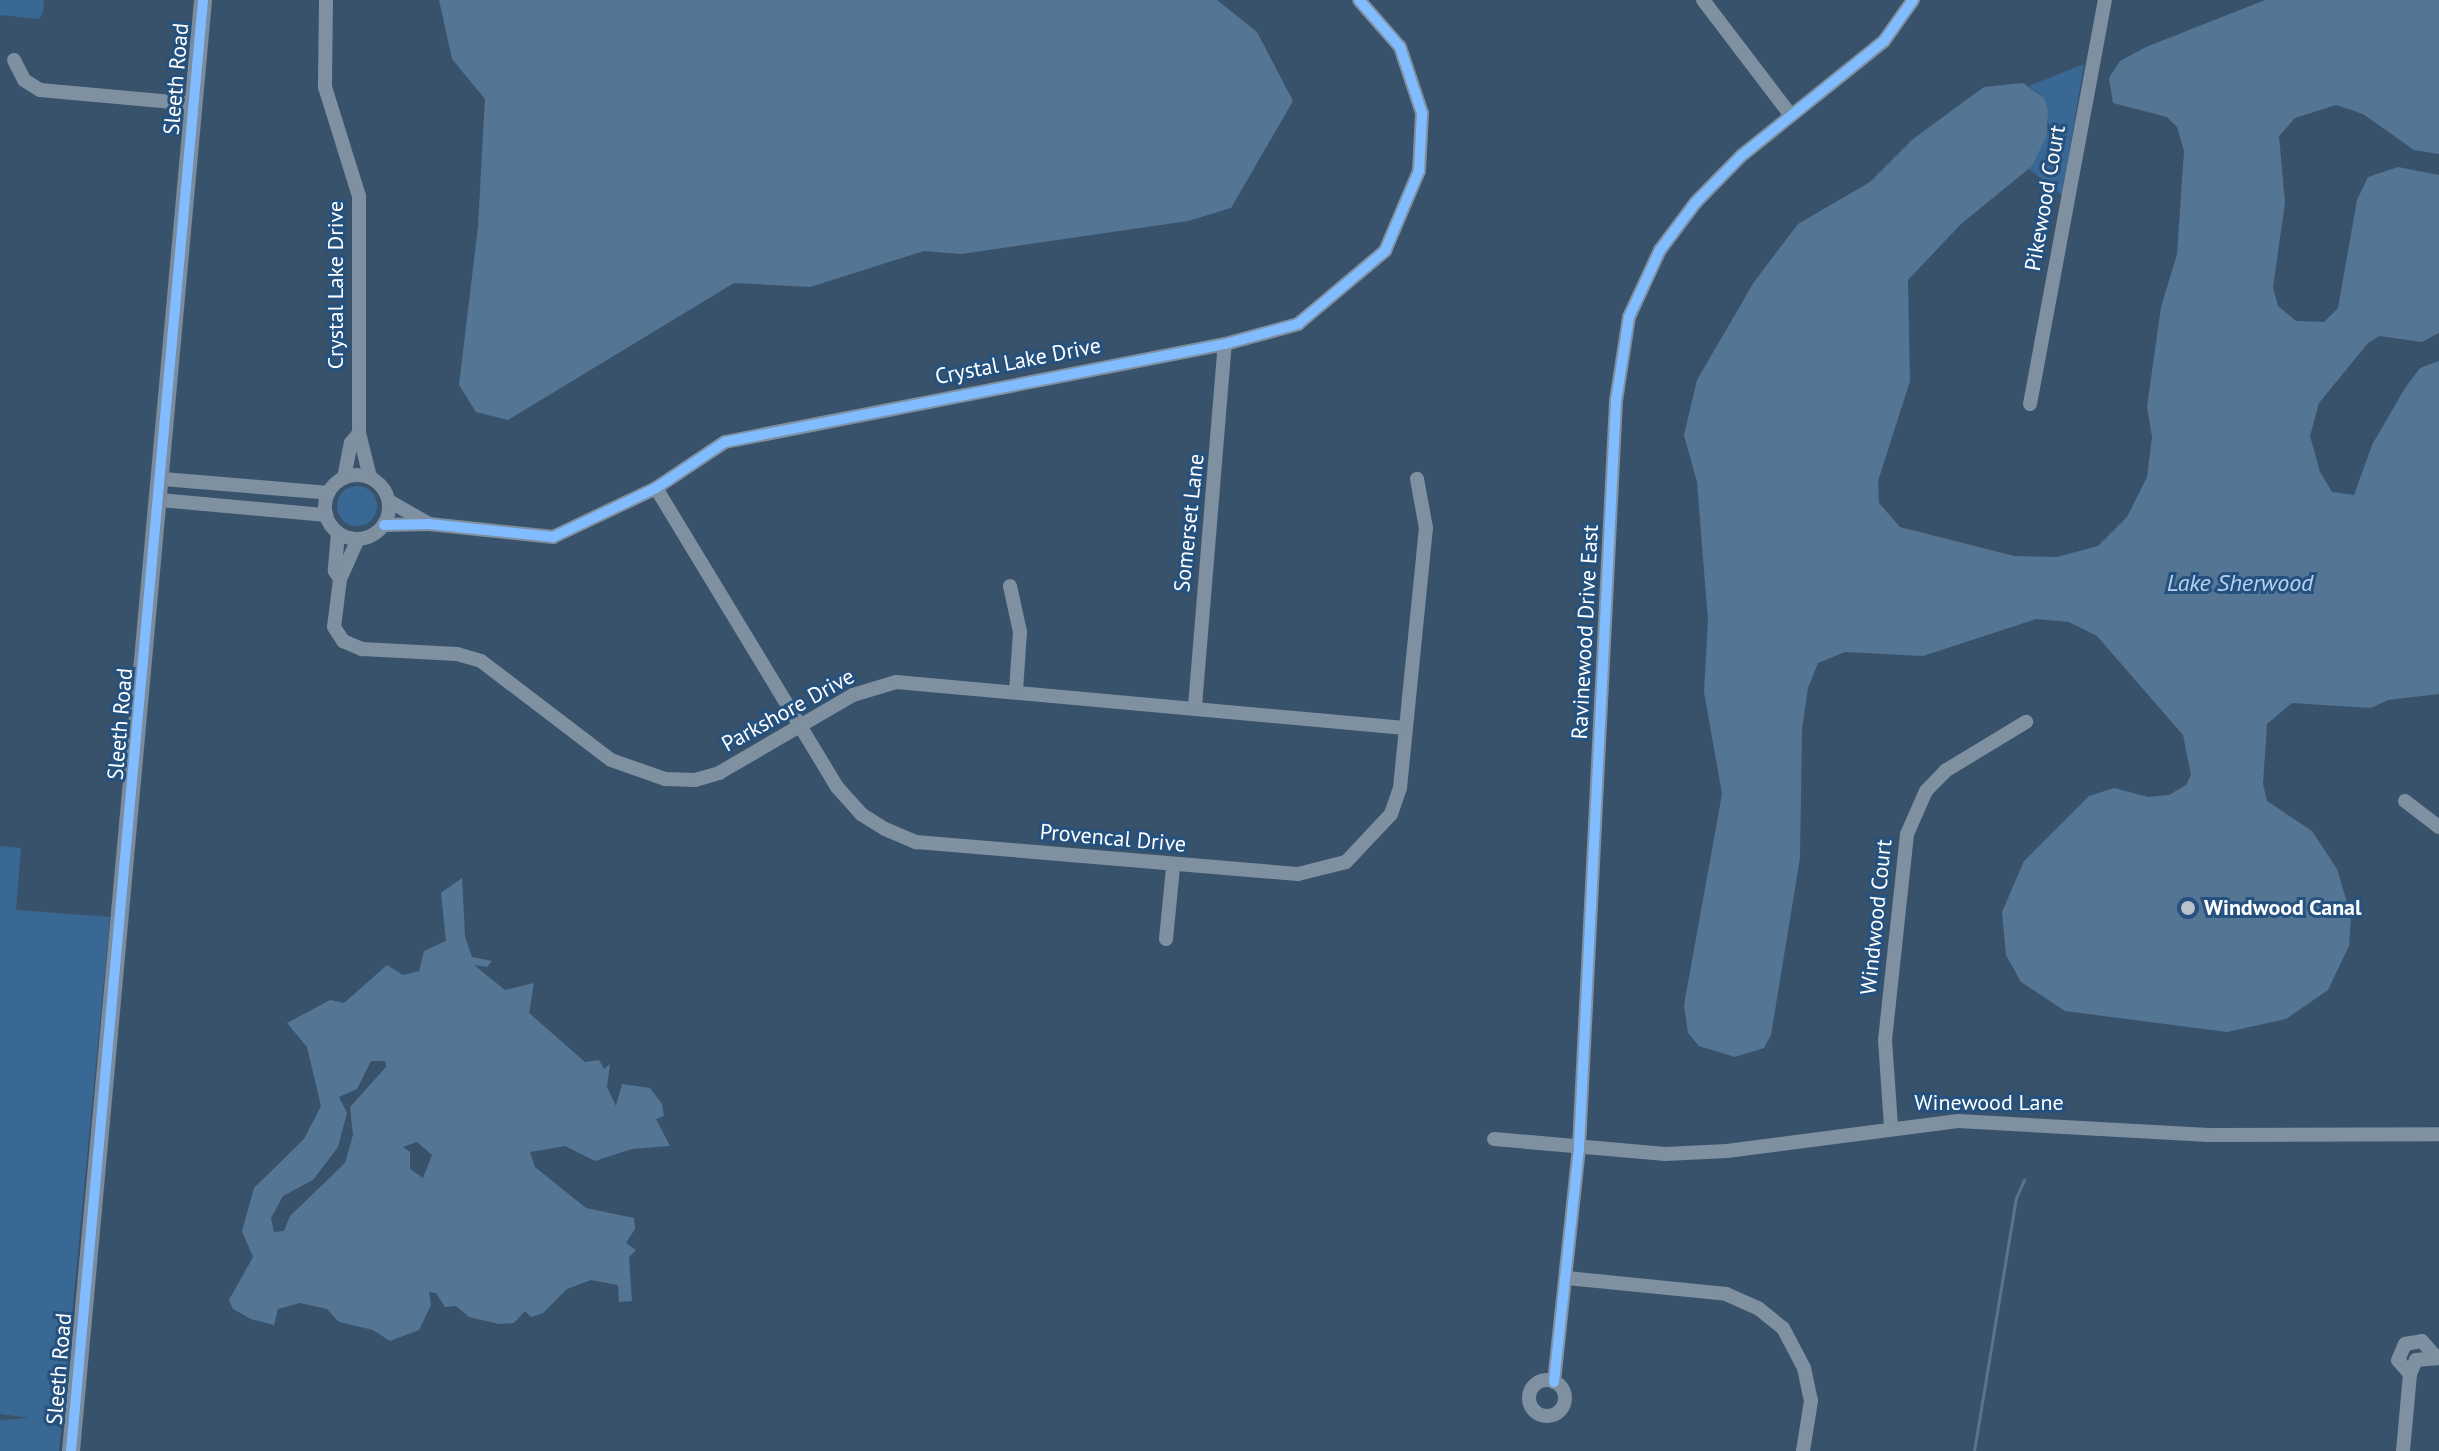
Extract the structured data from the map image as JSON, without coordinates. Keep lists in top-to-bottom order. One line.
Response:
{"streets":{"street":["Sleeth Road","Pikewood Court","Crystal Lake Drive","Somerset Lane","Ravinewood Drive East","Parkshore Drive","Provencal Drive","Windwood Court","Winewood Lane"]},"crossings":[["Crystal Lake Drive","Somerset Lane"],["Crystal Lake Drive","Parkshore Drive"],["Crystal Lake Drive","Provencal Drive"],["Somerset Lane","Parkshore Drive"],["Ravinewood Drive East","Winewood Lane"],["Parkshore Drive","Provencal Drive"],["Windwood Court","Winewood Lane"]],"water":["Lake Sherwood"],"places":["Windwood Canal"]}
